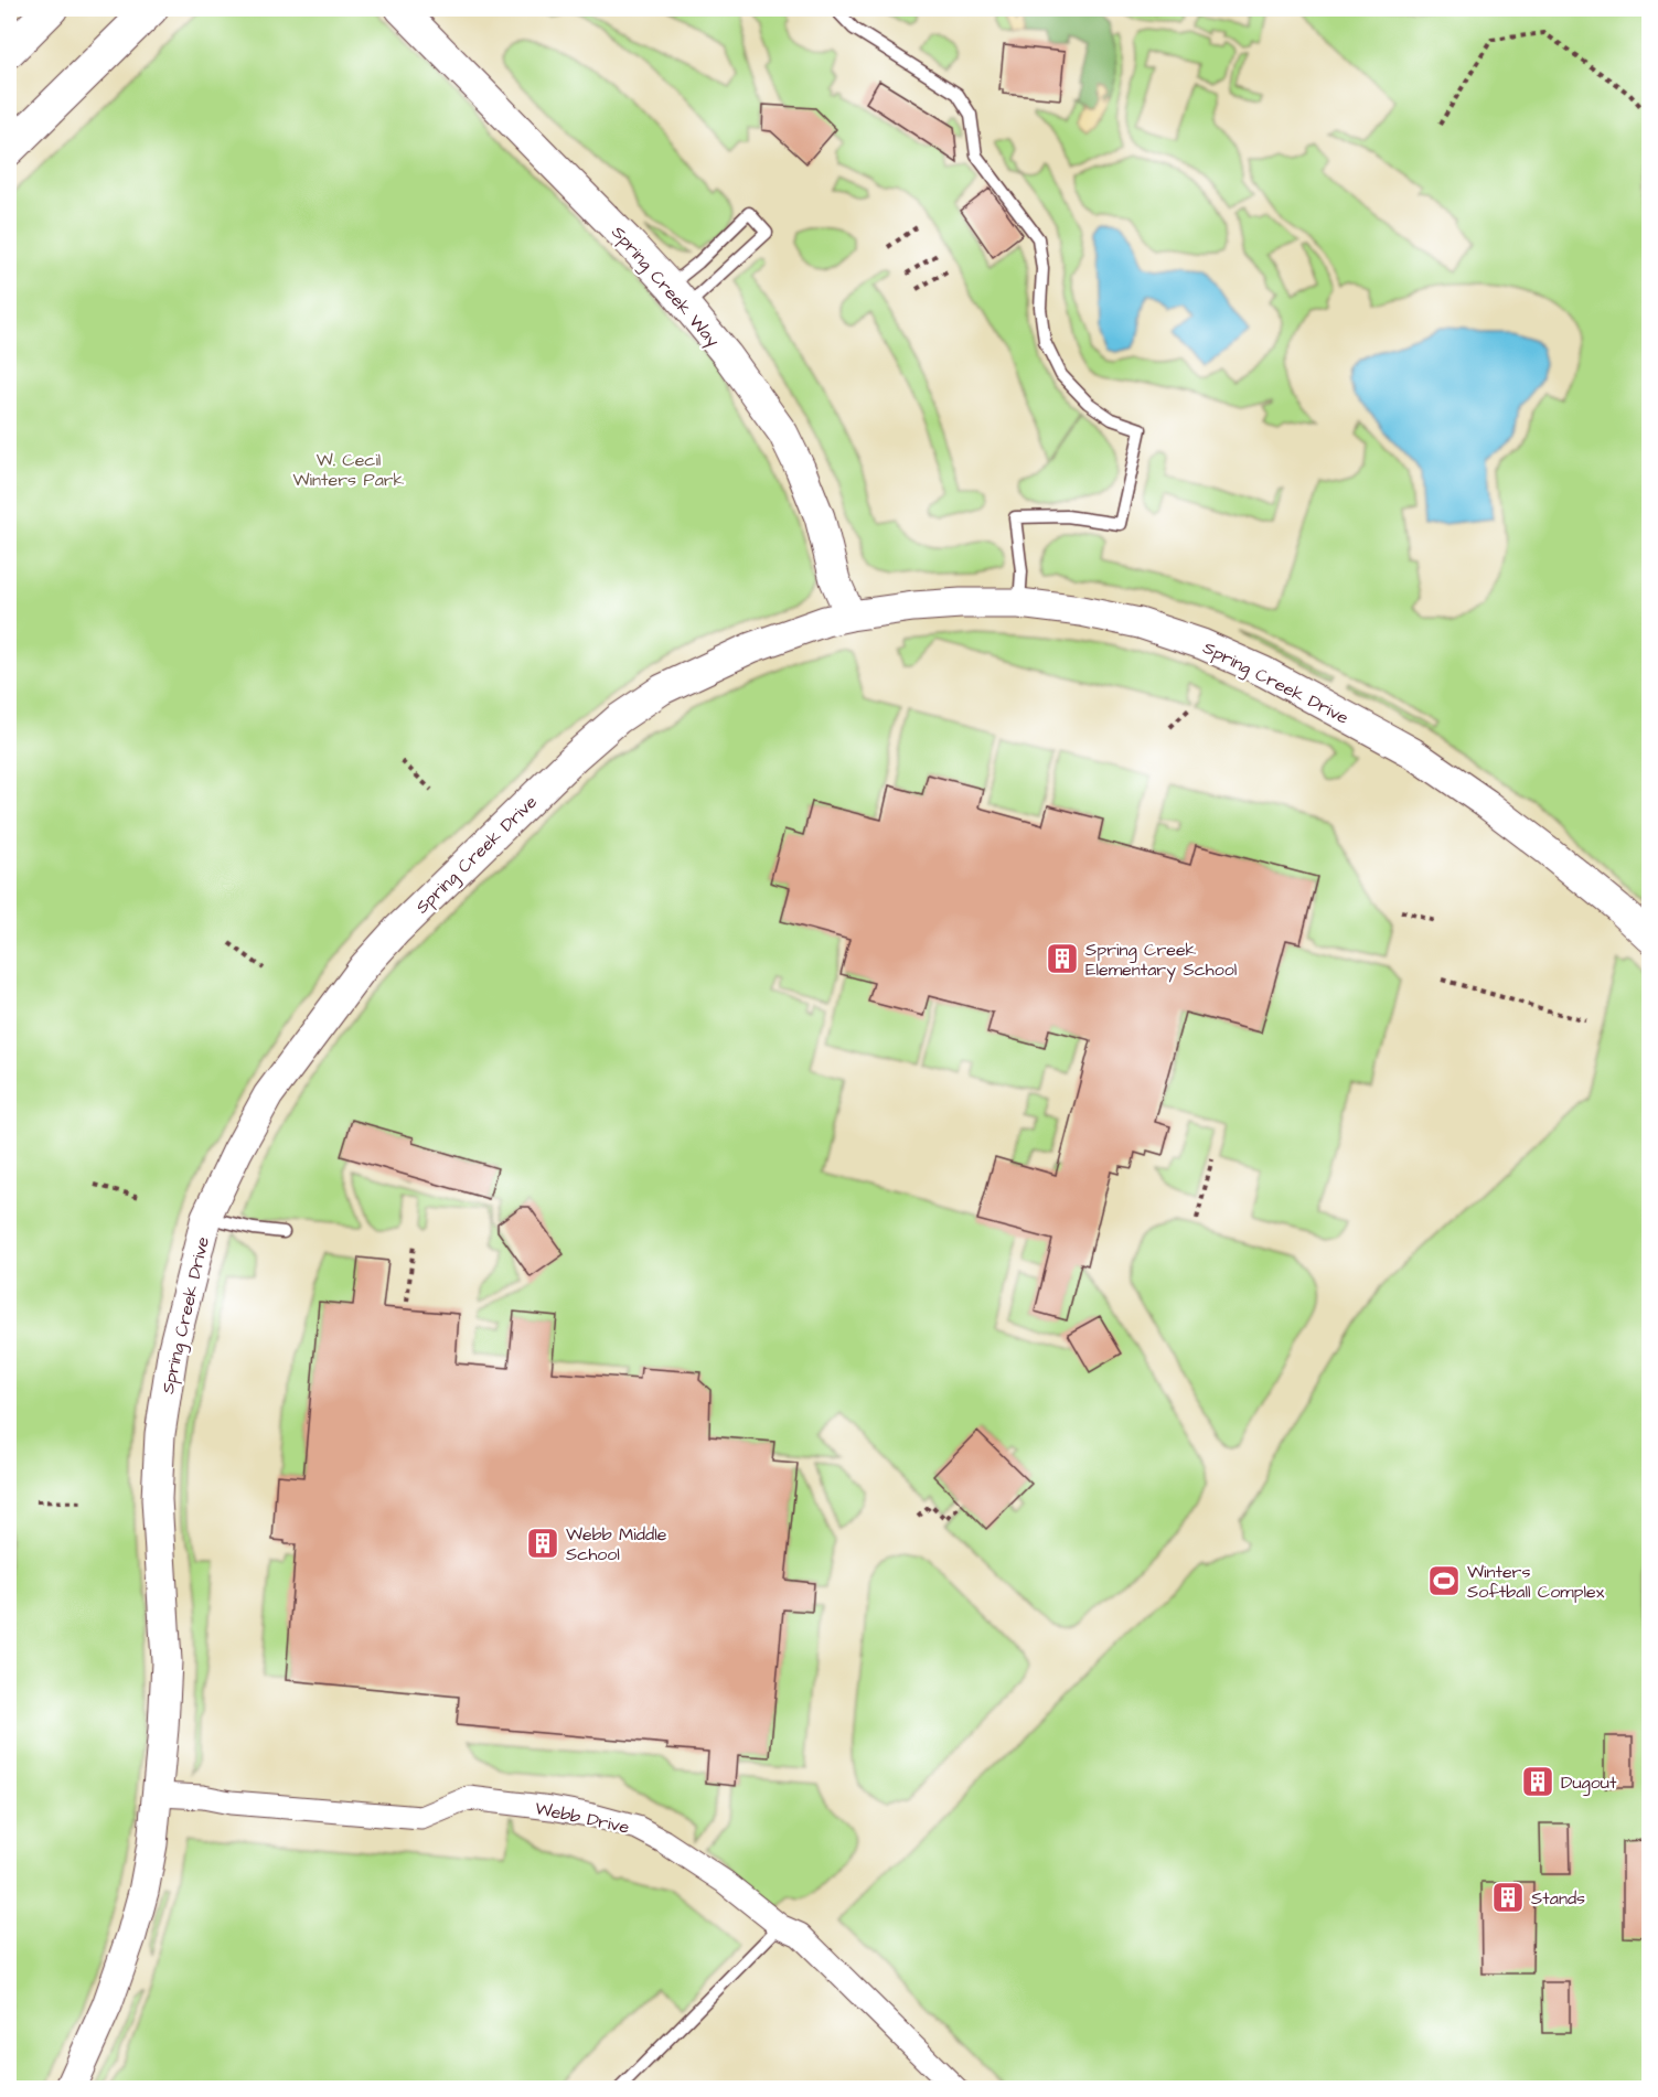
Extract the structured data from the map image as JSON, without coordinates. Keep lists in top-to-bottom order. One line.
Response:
{"streets":{"street":["Spring Creek Way","Spring Creek Drive","Webb Drive"]},"crossings":[["Spring Creek Way","Spring Creek Drive"],["Spring Creek Drive","Webb Drive"]],"parks":["W. Cecil Winters Park"],"places":{"building":["Spring Creek Elementary School","Webb Middle School","Dugout","Stands"],"sports":["Winters Softball Complex"]}}
